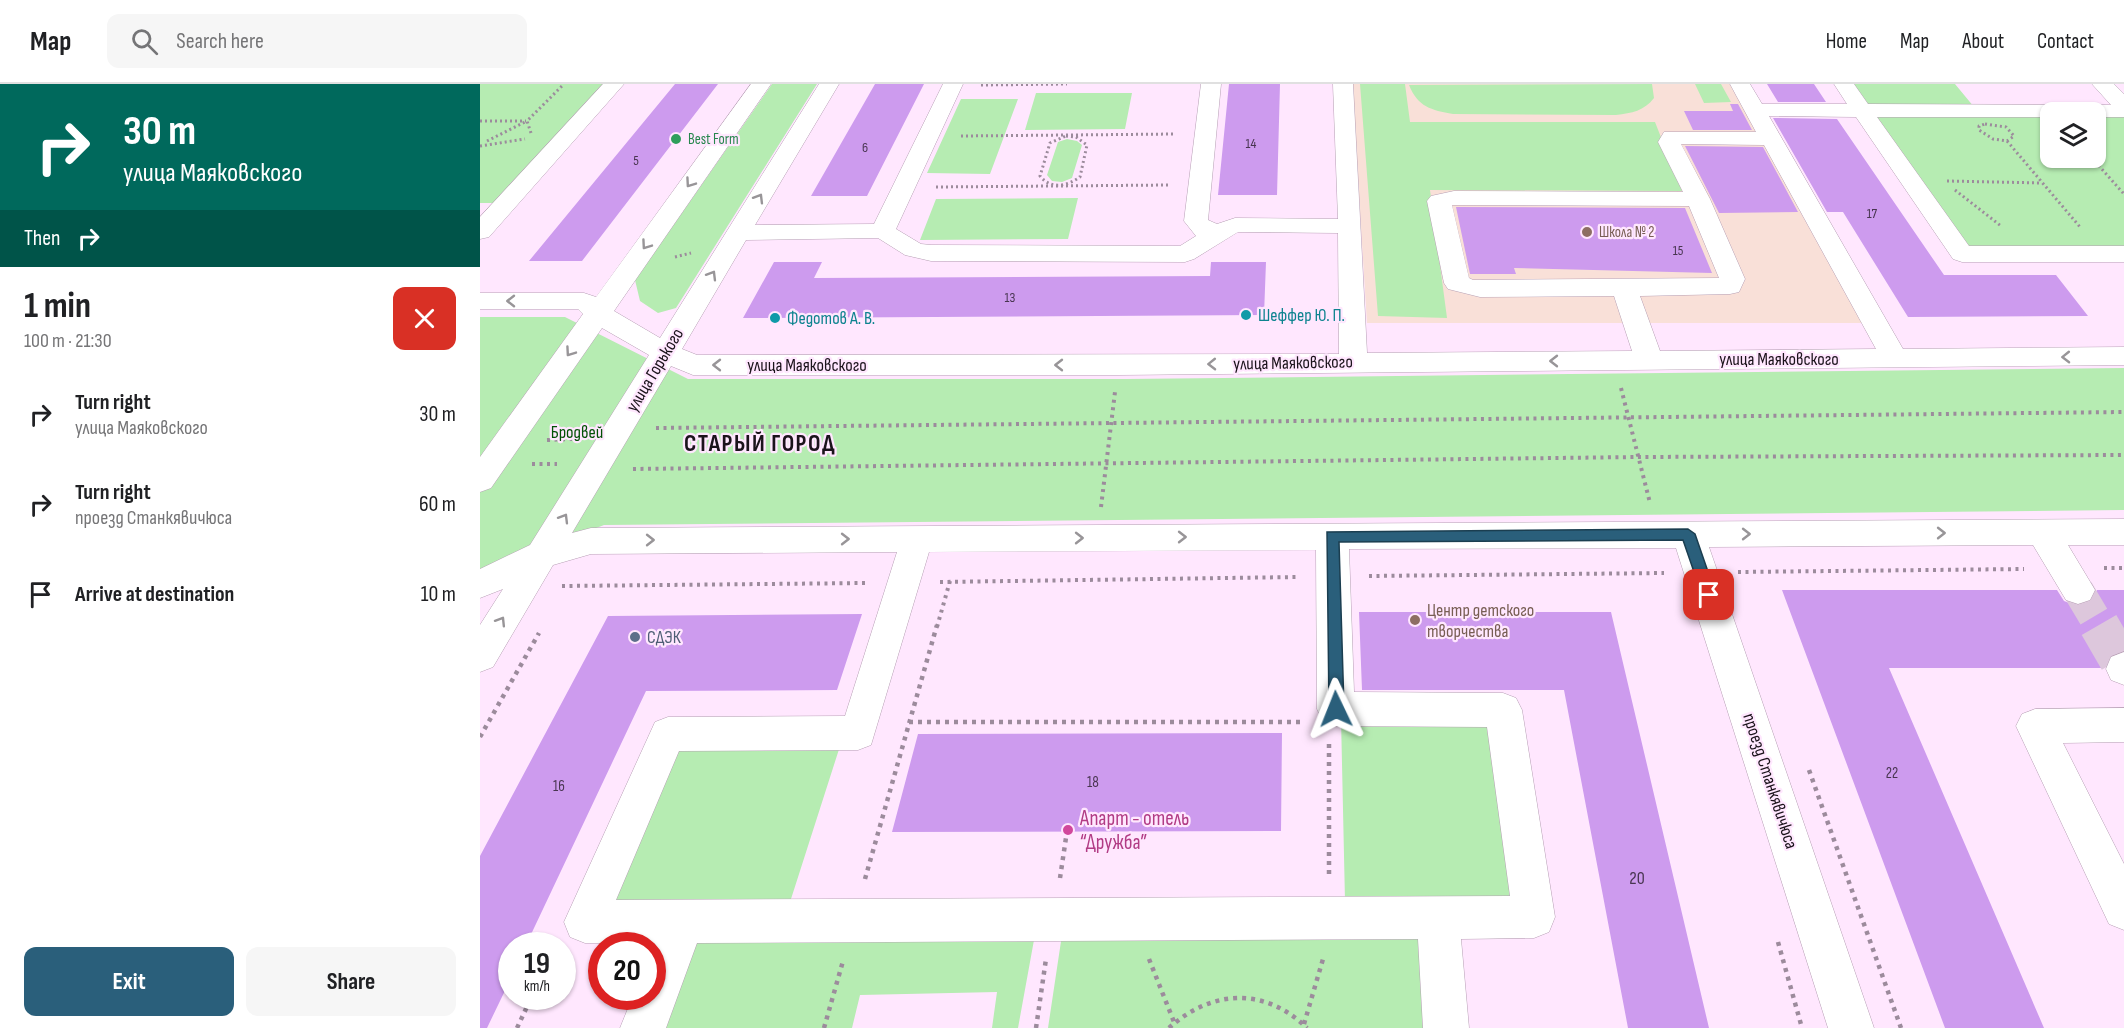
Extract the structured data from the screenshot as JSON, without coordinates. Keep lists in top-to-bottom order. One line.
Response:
{"streets":{"street":["улица Маяковского","улица Горького","проезд Станкявичюса"]},"crossings":[["улица Маяковского","улица Горького"]],"districts":["СТАРЫЙ ГОРОД"],"parks":["Бродвей"],"places":["Best Form","Школа № 2","Шеффер Ю. П.","Федотов А. В.","Центр детского творчества","СДЭК","Апарт - отель “Дружба”"],"house_numbers":["14","6","5","17","15","13","22","18","16","20"],"page":{"header":"Map","search":"Search here","nav":["Home","Map","About","Contact"],"turn":["30 m","улица Маяковского"],"then":"Then","heading":["1 min","100 m · 21:30"],"list":[{"name":"Turn right","note":"улица Маяковского","value":"30 m"},{"name":"Turn right","note":"проезд Станкявичюса","value":"60 m"},{"name":"Arrive at destination","value":"10 m"}],"speed":"19 km/h","limit":"20","buttons":["Exit","Share"]}}
